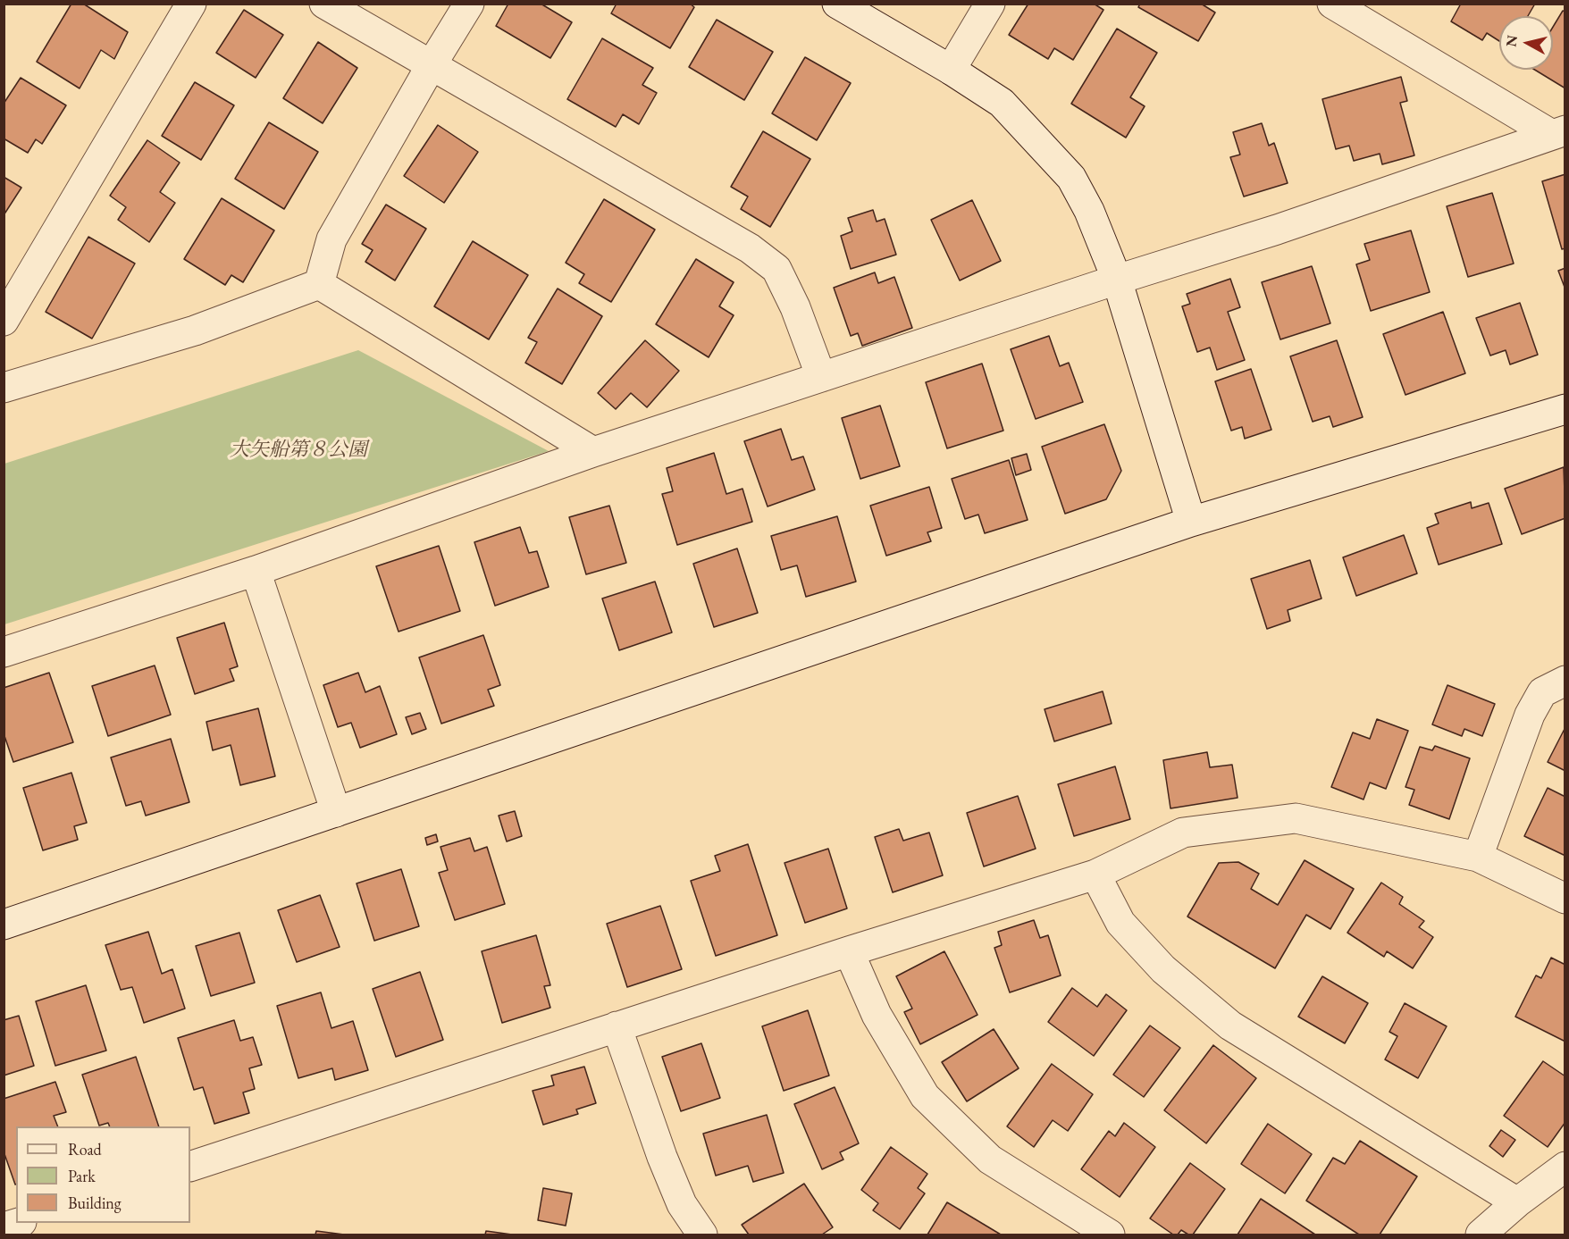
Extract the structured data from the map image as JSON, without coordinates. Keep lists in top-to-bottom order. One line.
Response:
{"parks":["大矢船第８公園"],"legend":["Road","Park","Building"],"north":"left"}
